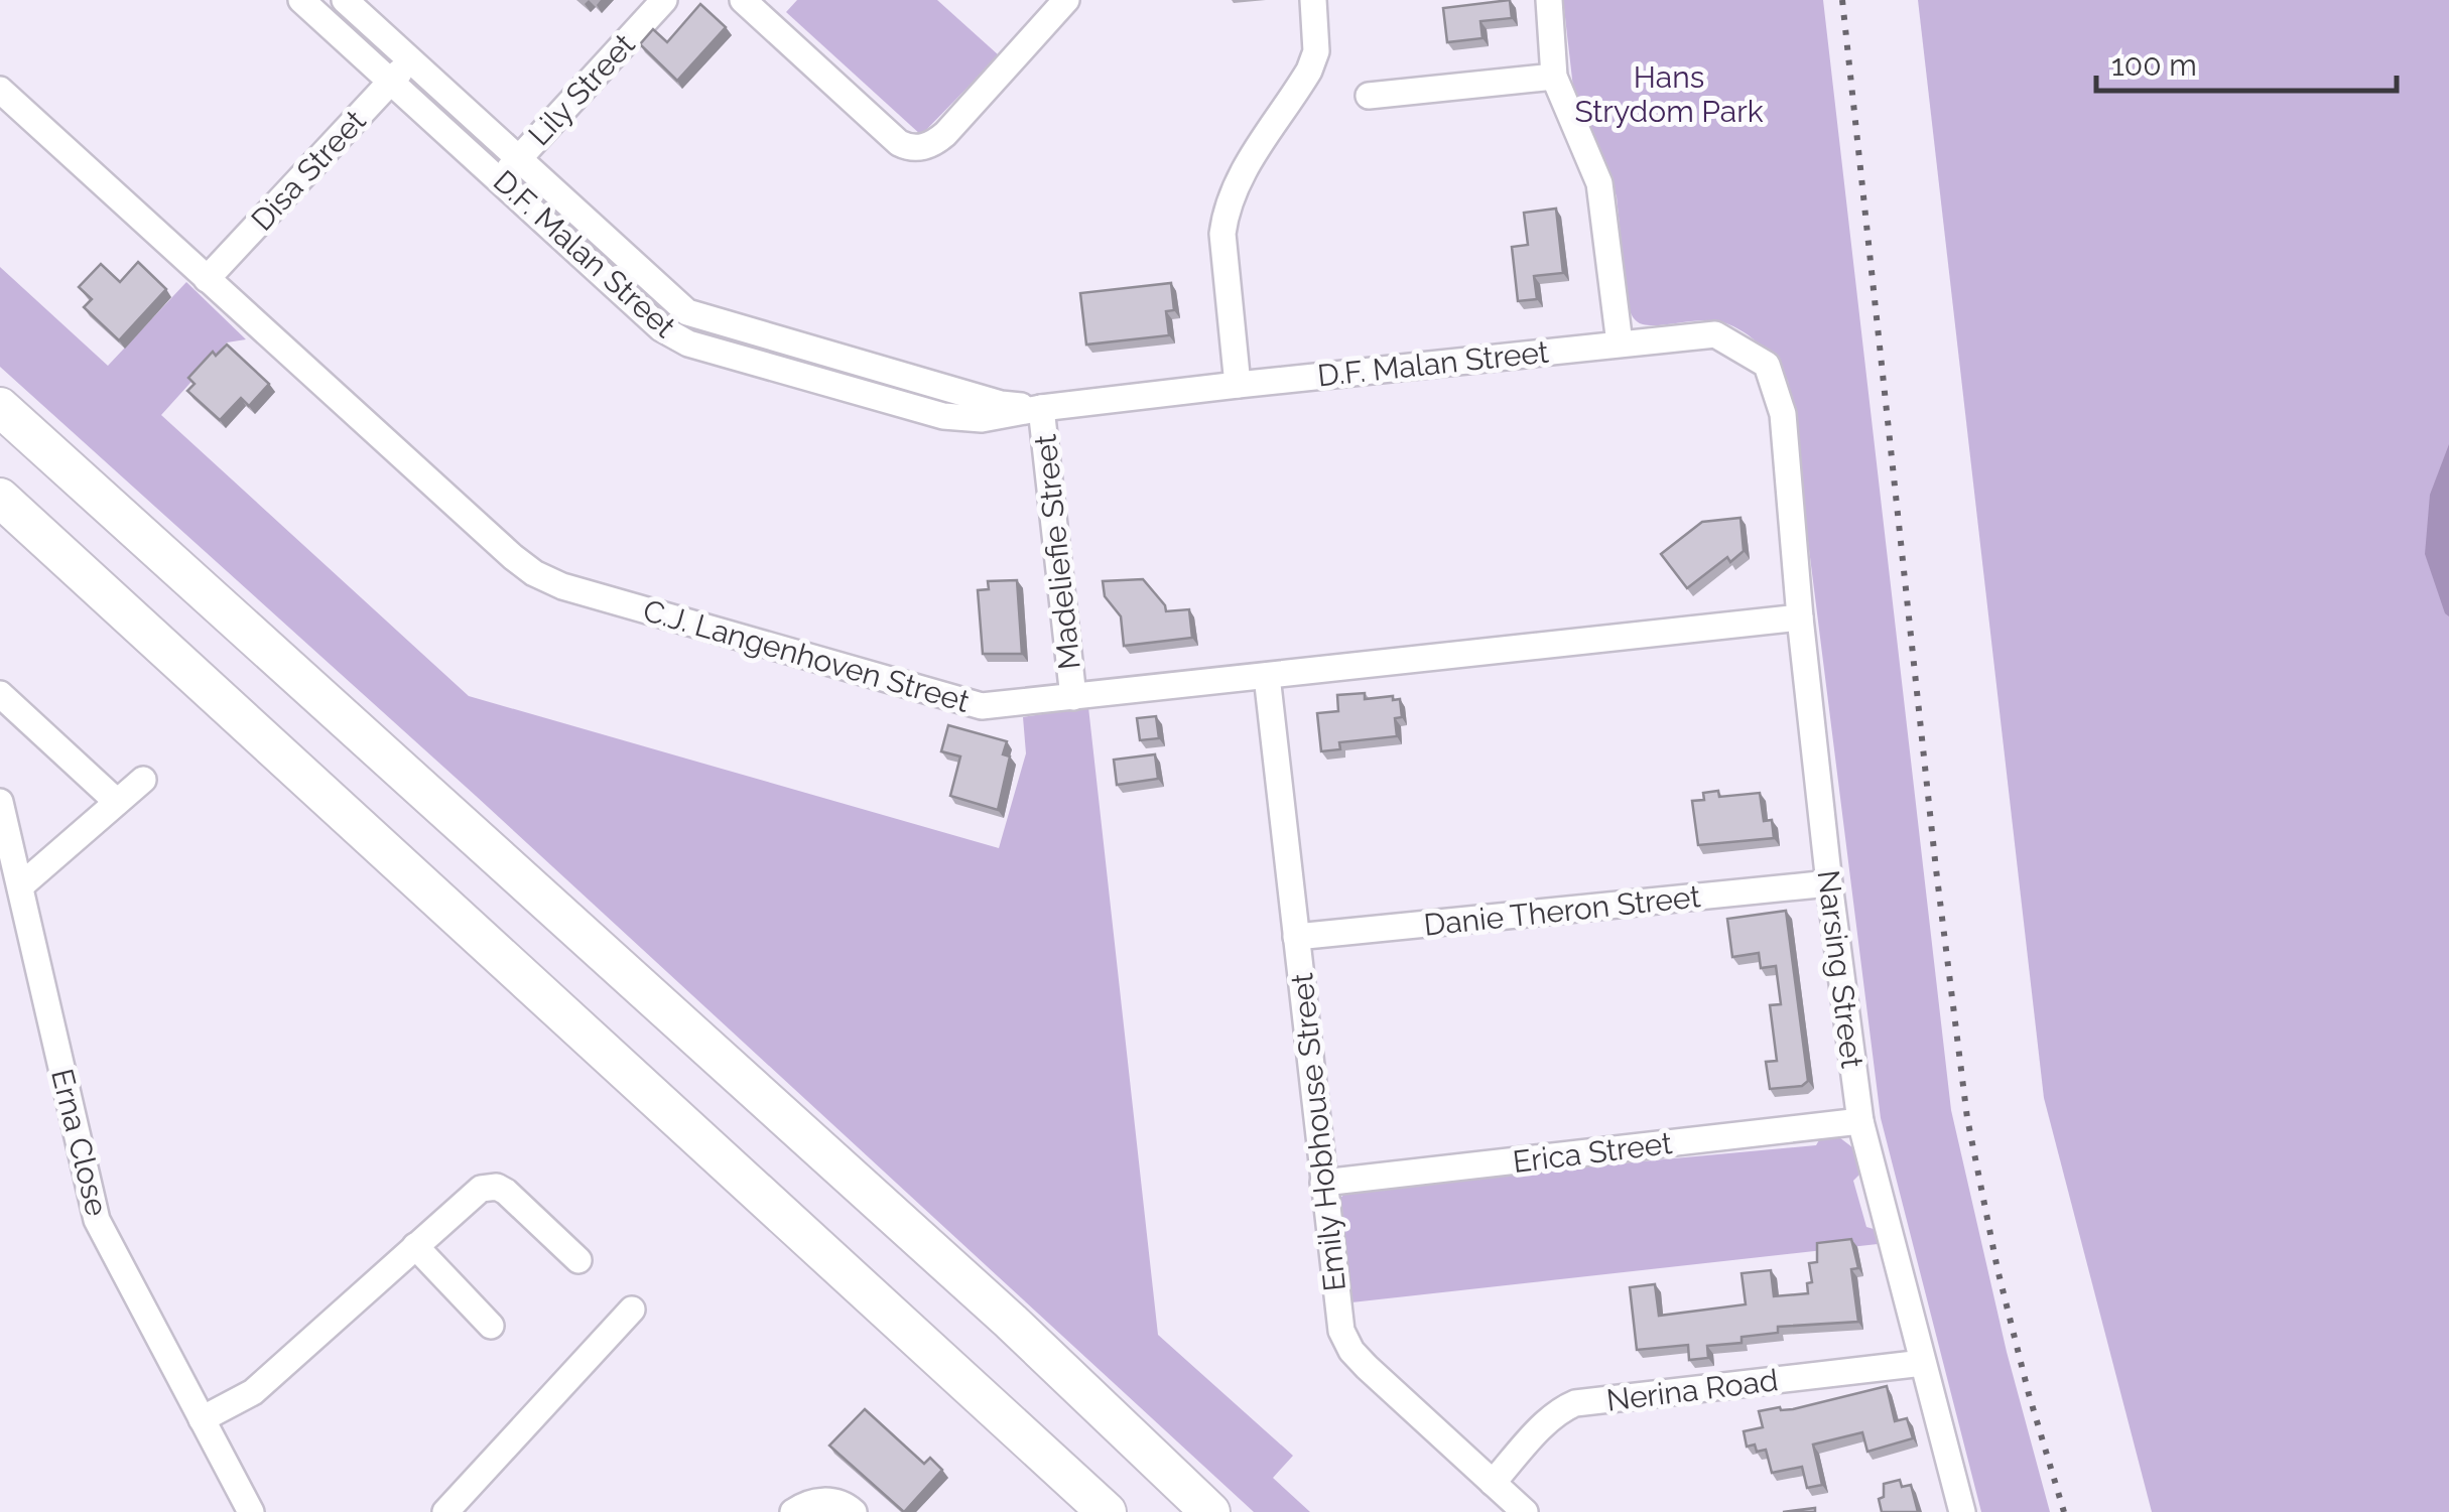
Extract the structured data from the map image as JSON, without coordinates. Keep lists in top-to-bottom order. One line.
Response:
{"streets":{"street":["Lily Street","Disa Street","D.F. Malan Street","Madeliefie Street","C.J. Langenhoven Street","Danie Theron Street","Narsing Street","Emily Hobhouse Street","Erna Close","Erica Street","Nerina Road"]},"crossings":[["Lily Street","D.F. Malan Street"],["Disa Street","D.F. Malan Street"],["Disa Street","C.J. Langenhoven Street"],["D.F. Malan Street","Madeliefie Street"],["D.F. Malan Street","Narsing Street"],["Madeliefie Street","C.J. Langenhoven Street"],["C.J. Langenhoven Street","Narsing Street"],["C.J. Langenhoven Street","Emily Hobhouse Street"],["Danie Theron Street","Narsing Street"],["Danie Theron Street","Emily Hobhouse Street"],["Narsing Street","Erica Street"],["Narsing Street","Nerina Road"],["Emily Hobhouse Street","Erica Street"],["Emily Hobhouse Street","Nerina Road"]],"parks":["Hans Strydom Park"],"scale_bar":"100 m"}
